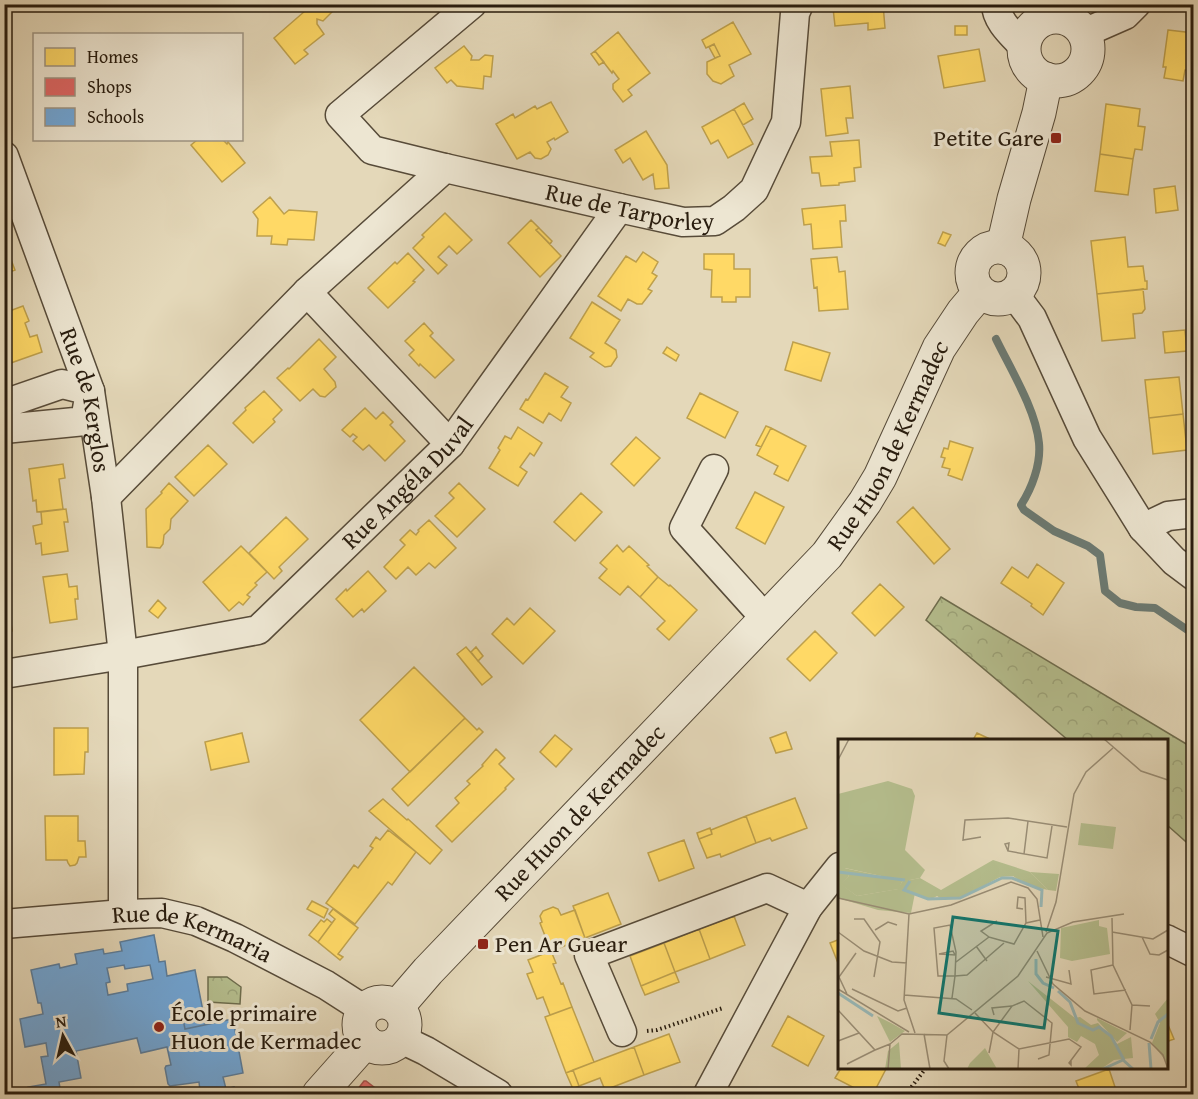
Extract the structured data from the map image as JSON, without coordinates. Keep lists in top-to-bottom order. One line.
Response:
{"streets":{"street":["Rue de Tarporley","Rue de Kerglos","Rue Huon de Kermadec","Rue Angéla Duval","Rue de Kermaria"]},"crossings":[["Rue de Tarporley","Rue Angéla Duval"],["Rue de Kerglos","Rue Angéla Duval"],["Rue de Kerglos","Rue de Kermaria"],["Rue Huon de Kermadec","Rue de Kermaria"]],"places":{"transit":["Petite Gare","Pen Ar Guear"],"other":["École primaire Huon de Kermadec"]},"legend":["Homes","Shops","Schools"],"north":"top"}
